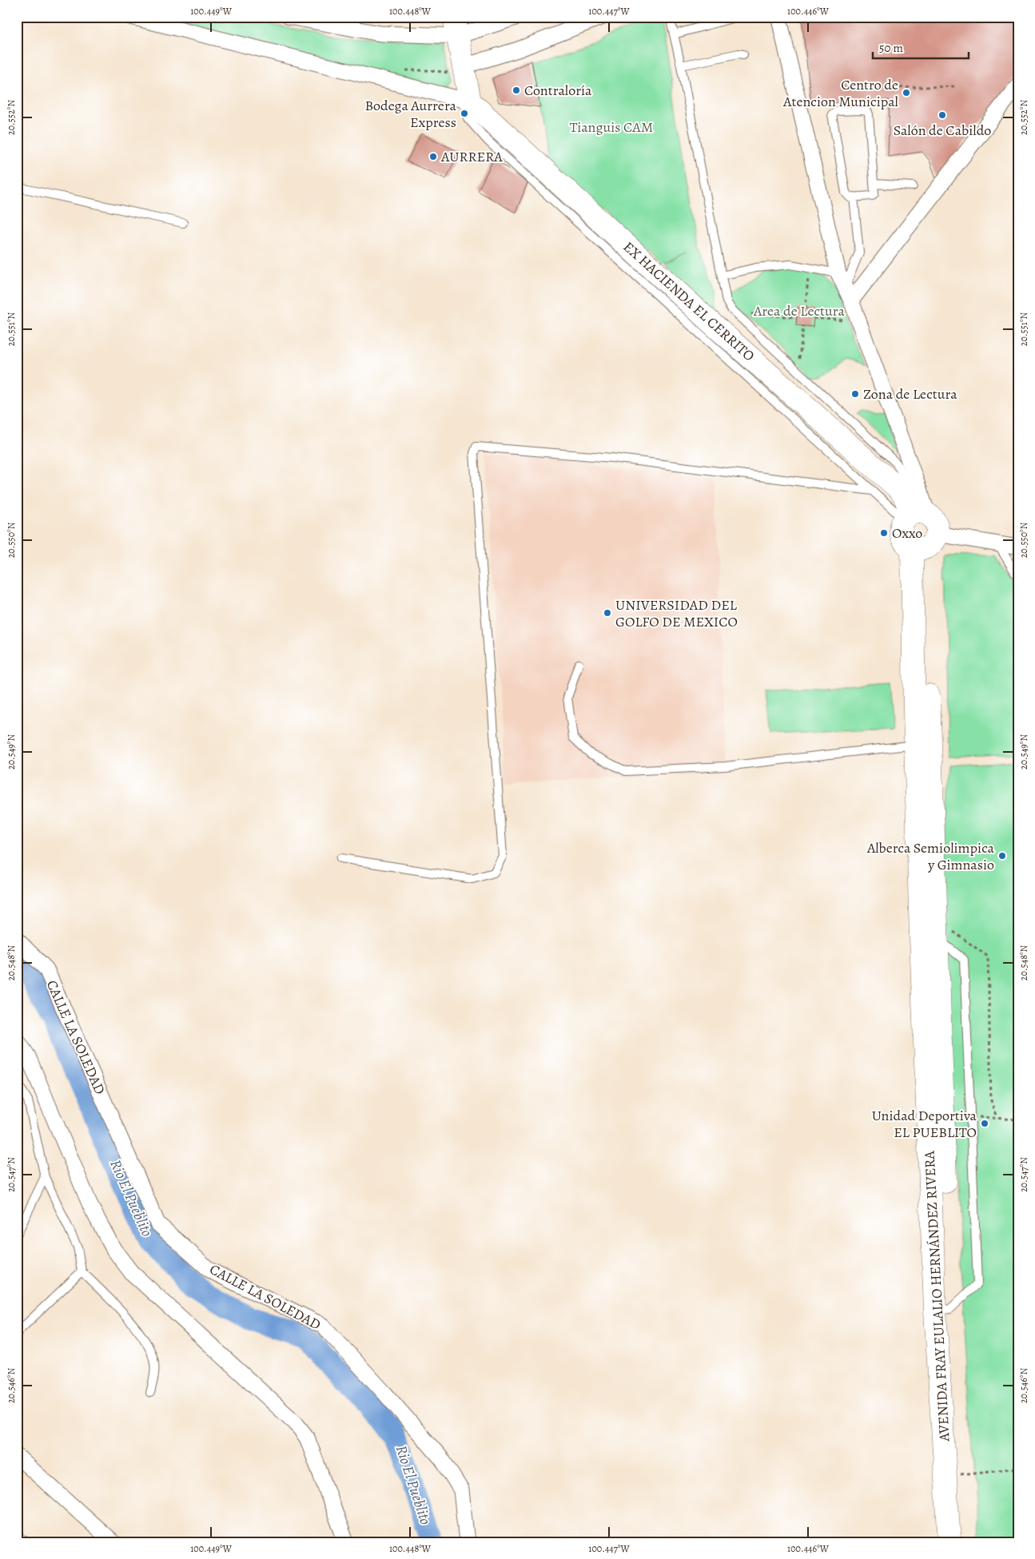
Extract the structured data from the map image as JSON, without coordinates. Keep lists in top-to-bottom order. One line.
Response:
{"streets":{"street":["EX HACIENDA EL CERRITO","CALLE LA SOLEDAD","AVENIDA FRAY EULALIO HERNÁNDEZ RIVERA"]},"crossings":[["EX HACIENDA EL CERRITO","AVENIDA FRAY EULALIO HERNÁNDEZ RIVERA"]],"water":["Rio El Pueblito"],"parks":["Tianguis CAM","Area de Lectura"],"places":["Contraloría","Centro de Atencion Municipal","Bodega Aurrera Express","Salón de Cabildo","AURRERA","Zona de Lectura","Oxxo","UNIVERSIDAD DEL GOLFO DE MEXICO","Alberca Semiolimpica y Gimnasio","Unidad Deportiva EL PUEBLITO"],"scale_bar":"50 m","coordinates":["100.449°W","100.448°W","100.447°W","100.446°W","20.552°N","20.551°N","20.550°N","20.549°N","20.548°N","20.547°N","20.546°N"]}
